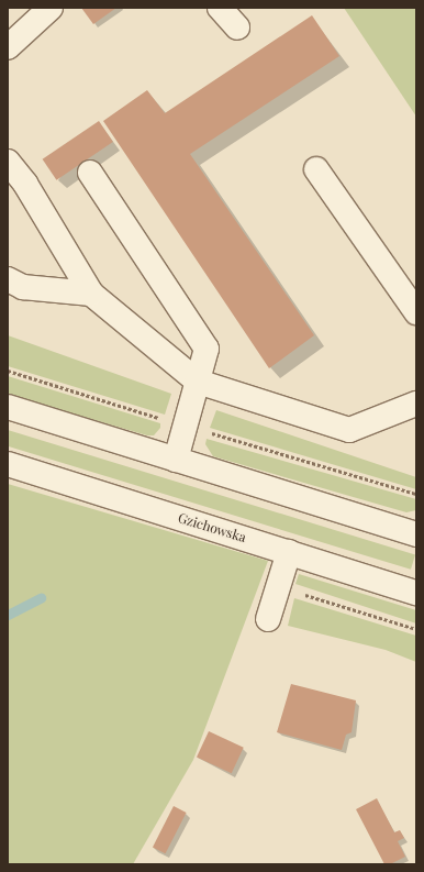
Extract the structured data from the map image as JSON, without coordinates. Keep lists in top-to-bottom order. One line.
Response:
{"streets":{"street":["Gzichowska"]}}
